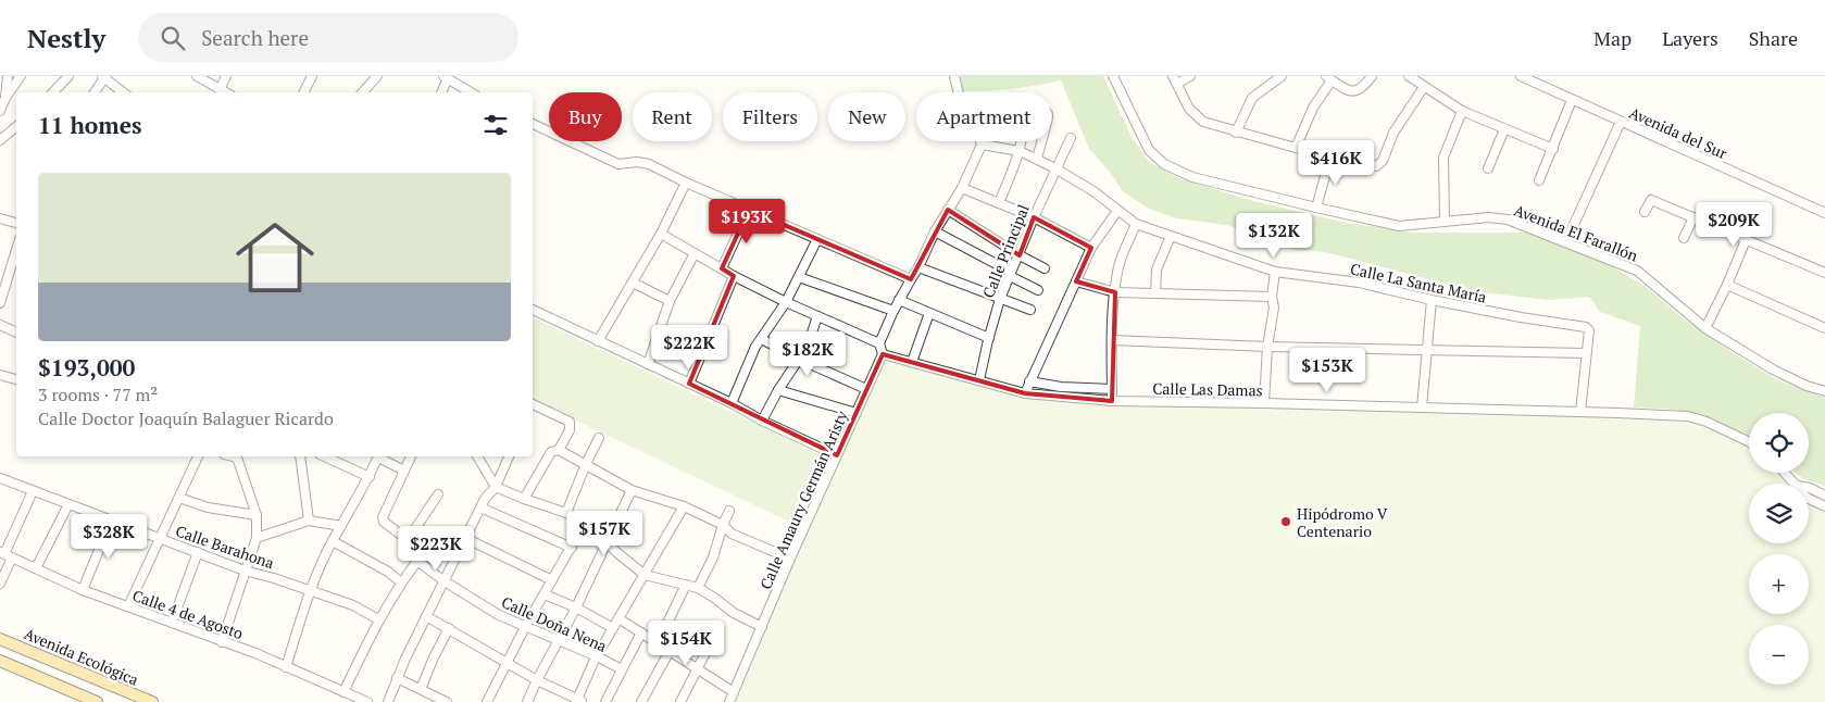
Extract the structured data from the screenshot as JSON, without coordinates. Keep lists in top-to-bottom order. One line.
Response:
{"streets":{"main road":["Avenida Ecológica"],"street":["Avenida del Sur","Avenida El Farallón","Calle Principal","Calle La Santa María","Calle Las Damas","Calle Amaury Germán Aristy","Calle Barahona","Calle 4 de Agosto","Calle Doña Nena"]},"crossings":[["Calle Principal","Calle La Santa María"],["Calle Principal","Calle Las Damas"],["Calle Las Damas","Calle Amaury Germán Aristy"]],"places":["Hipódromo V Centenario"],"page":{"header":"Nestly","search":"Search here","nav":["Map","Layers","Share"],"chip":["Buy","Rent","Filters","New","Apartment"],"heading":"11 homes","price":["$416K","$193K","$209K","$132K","$222K","$182K","$153K","$157K","$328K","$223K","$154K"],"list":[{"name":"$193,000","note":"3 rooms · 77 m² · Calle Doctor Joaquín Balaguer Ricardo"}],"map_buttons":["+","−"]}}
